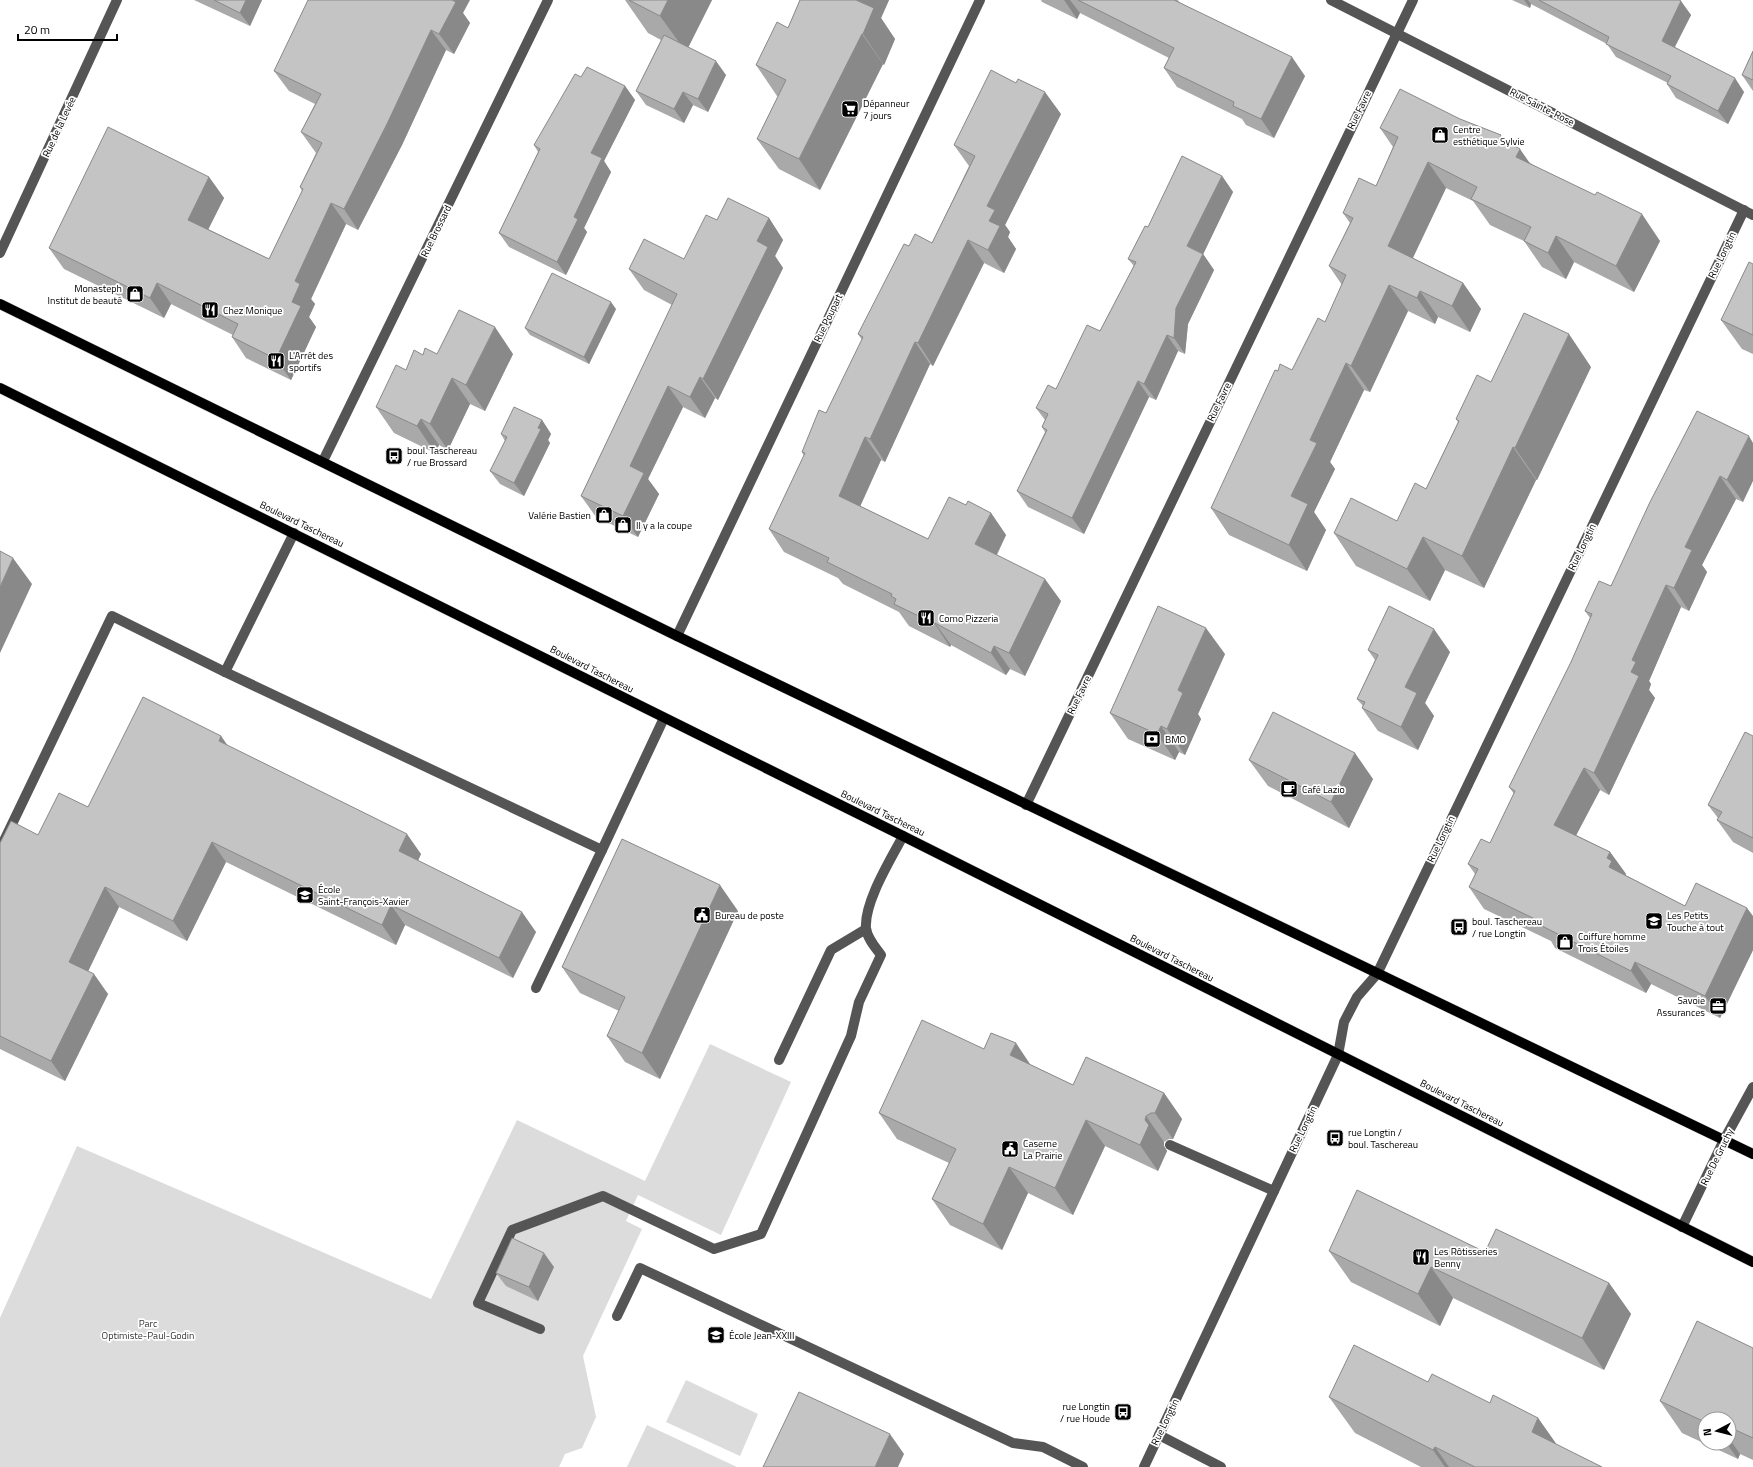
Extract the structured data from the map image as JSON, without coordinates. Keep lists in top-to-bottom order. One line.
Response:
{"streets":{"main road":["Boulevard Taschereau"],"street":["Rue Sainte-Rose","Rue Favre","Rue de la Levée","Rue Brossard","Rue Longtin","Rue Poupart","Rue De Gruchy"]},"crossings":[["Rue Sainte-Rose","Rue Favre"],["Rue Sainte-Rose","Rue Longtin"],["Rue Longtin","Boulevard Taschereau"],["Boulevard Taschereau","Rue De Gruchy"]],"parks":["Parc Optimiste-Paul-Godin"],"places":{"supermarket":["Dépanneur 7 jours"],"shop":["Centre esthétique Sylvie","Monasteph Institut de beauté","Valérie Bastien","Il y a la coupe","Coiffure homme Trois Étoiles"],"restaurant":["Chez Monique","L'Arrêt des sportifs","Como Pizzeria","Les Rôtisseries Benny"],"bus stop":["boul. Taschereau / rue Brossard","boul. Taschereau / rue Longtin","rue Longtin / boul. Taschereau","rue Longtin / rue Houde"],"bank":["BMO"],"cafe":["Café Lazio"],"school or university":["École Saint-François-Xavier","Les Petits Touche à tout","École Jean-XXIII"],"public building":["Bureau de poste","Caserne La Prairie"],"office":["Savoie Assurances"]},"scale_bar":"20 m","north":"left"}
